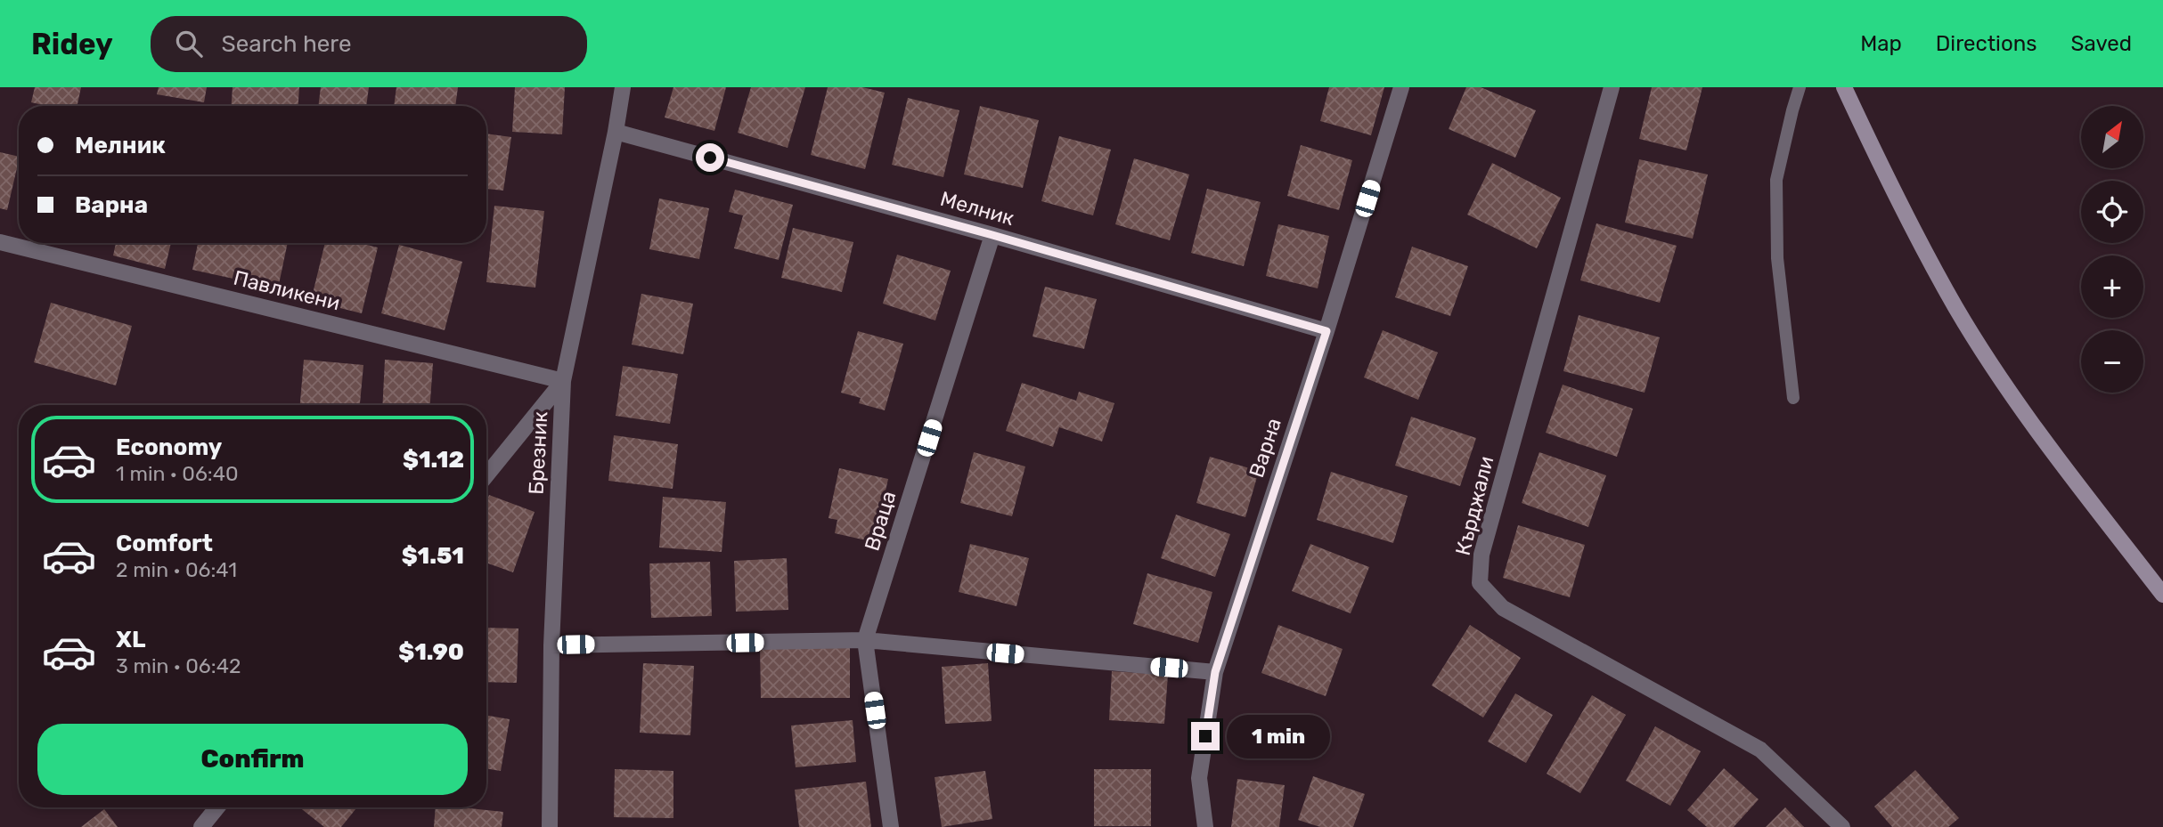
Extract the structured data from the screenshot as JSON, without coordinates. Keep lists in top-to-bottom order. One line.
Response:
{"streets":{"street":["Мелник","Павликени","Варна","Брезник","Кърджали","Враца"]},"crossings":[["Мелник","Варна"],["Мелник","Брезник"],["Мелник","Враца"],["Павликени","Брезник"]],"north":"top right","page":{"header":"Ridey","search":"Search here","nav":["Map","Directions","Saved"],"map_buttons":["+","−"],"banner":["Мелник","Варна"],"list":[{"name":"Economy","note":"1 min · 06:40","value":"$1.12"},{"name":"Comfort","note":"2 min · 06:41","value":"$1.51"},{"name":"XL","note":"3 min · 06:42","value":"$1.90"}],"buttons":"Confirm","bubble":"1 min"}}
